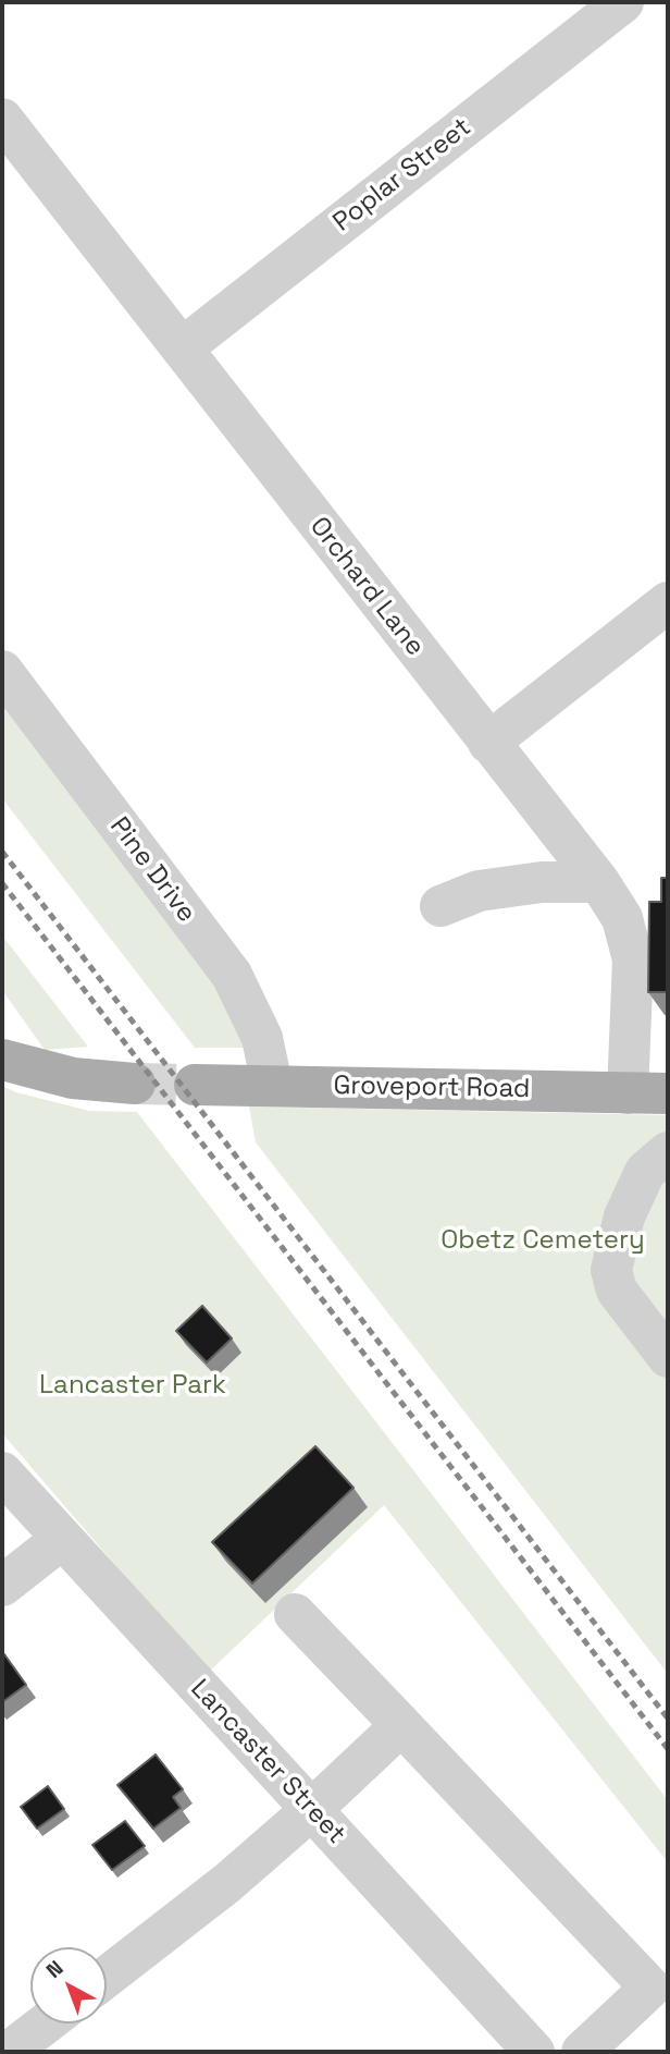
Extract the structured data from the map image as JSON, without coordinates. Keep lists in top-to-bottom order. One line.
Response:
{"streets":{"main road":["Groveport Road"],"street":["Poplar Street","Orchard Lane","Pine Drive","Lancaster Street"]},"crossings":[["Poplar Street","Orchard Lane"],["Orchard Lane","Groveport Road"],["Pine Drive","Groveport Road"]],"parks":["Obetz Cemetery","Lancaster Park"],"north":"top left"}
